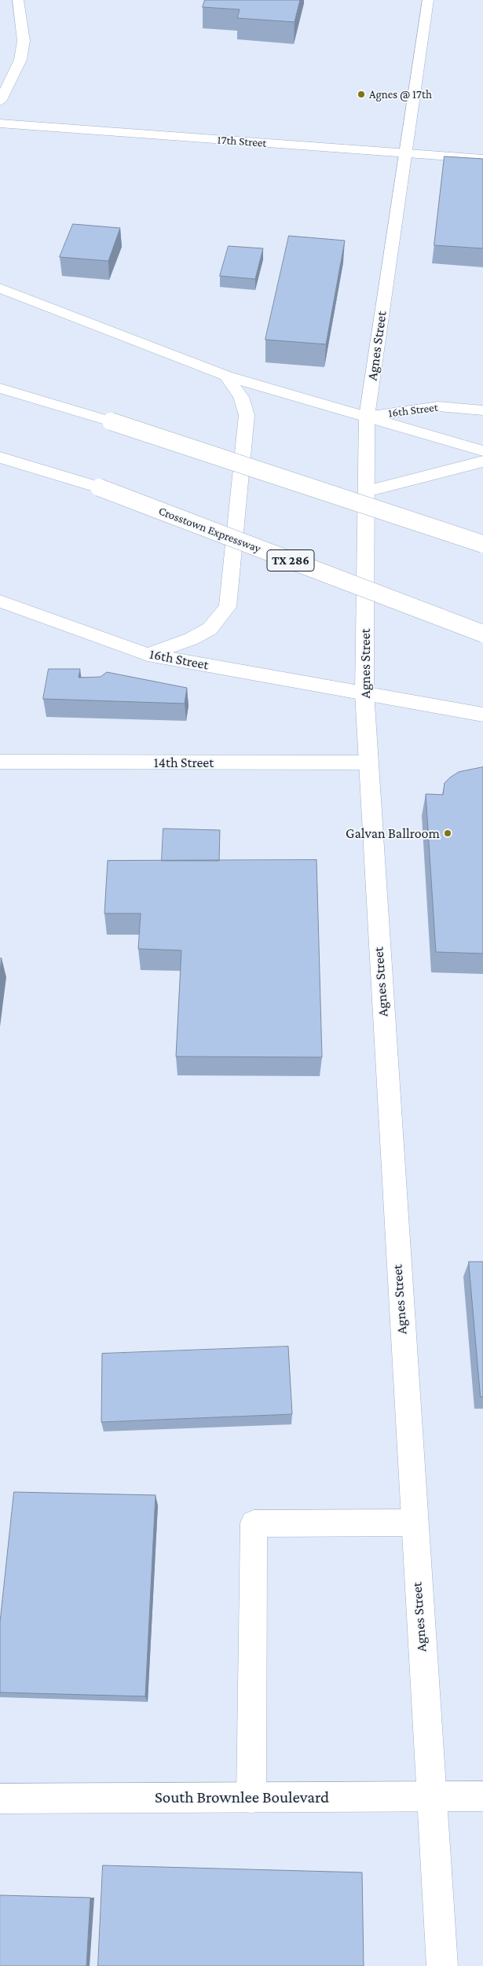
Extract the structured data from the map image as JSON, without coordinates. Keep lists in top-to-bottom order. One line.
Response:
{"streets":{"main road":["17th Street","Agnes Street","16th Street","Crosstown Expressway","TX 286","14th Street","South Brownlee Boulevard"]},"crossings":[["17th Street","Agnes Street"],["Agnes Street","16th Street"],["Agnes Street","14th Street"],["Agnes Street","South Brownlee Boulevard"]],"places":["Agnes @ 17th","Galvan Ballroom"]}
